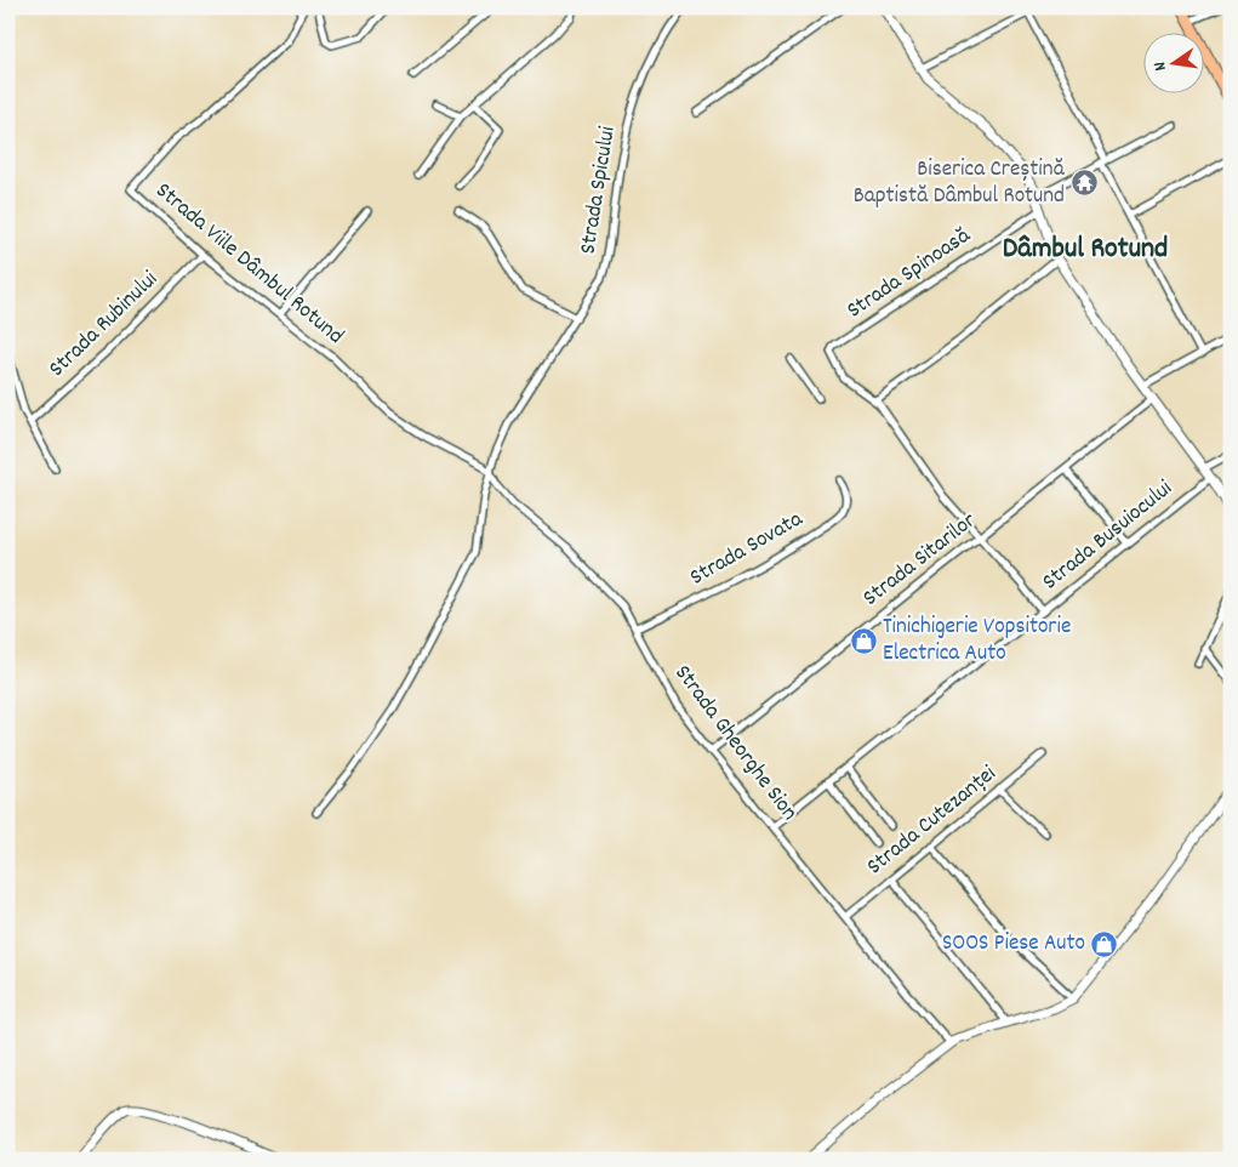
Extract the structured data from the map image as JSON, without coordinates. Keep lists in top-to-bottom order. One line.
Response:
{"streets":{"street":["Strada Spicului","Strada Viile Dâmbul Rotund","Strada Spinoasă","Strada Rubinului","Strada Busuiocului","Strada Sovata","Strada Sitarilor","Strada Gheorghe Sion","Strada Cutezanței"]},"crossings":[["Strada Spicului","Strada Viile Dâmbul Rotund"],["Strada Spicului","Strada Gheorghe Sion"],["Strada Viile Dâmbul Rotund","Strada Rubinului"],["Strada Viile Dâmbul Rotund","Strada Gheorghe Sion"],["Strada Busuiocului","Strada Gheorghe Sion"],["Strada Sovata","Strada Gheorghe Sion"],["Strada Sitarilor","Strada Gheorghe Sion"],["Strada Gheorghe Sion","Strada Cutezanței"]],"districts":["Dâmbul Rotund"],"places":{"temple":["Biserica Creștină Baptistă Dâmbul Rotund"],"shop":["Tinichigerie Vopsitorie Electrica Auto","SOOS Piese Auto"]},"north":"left"}
